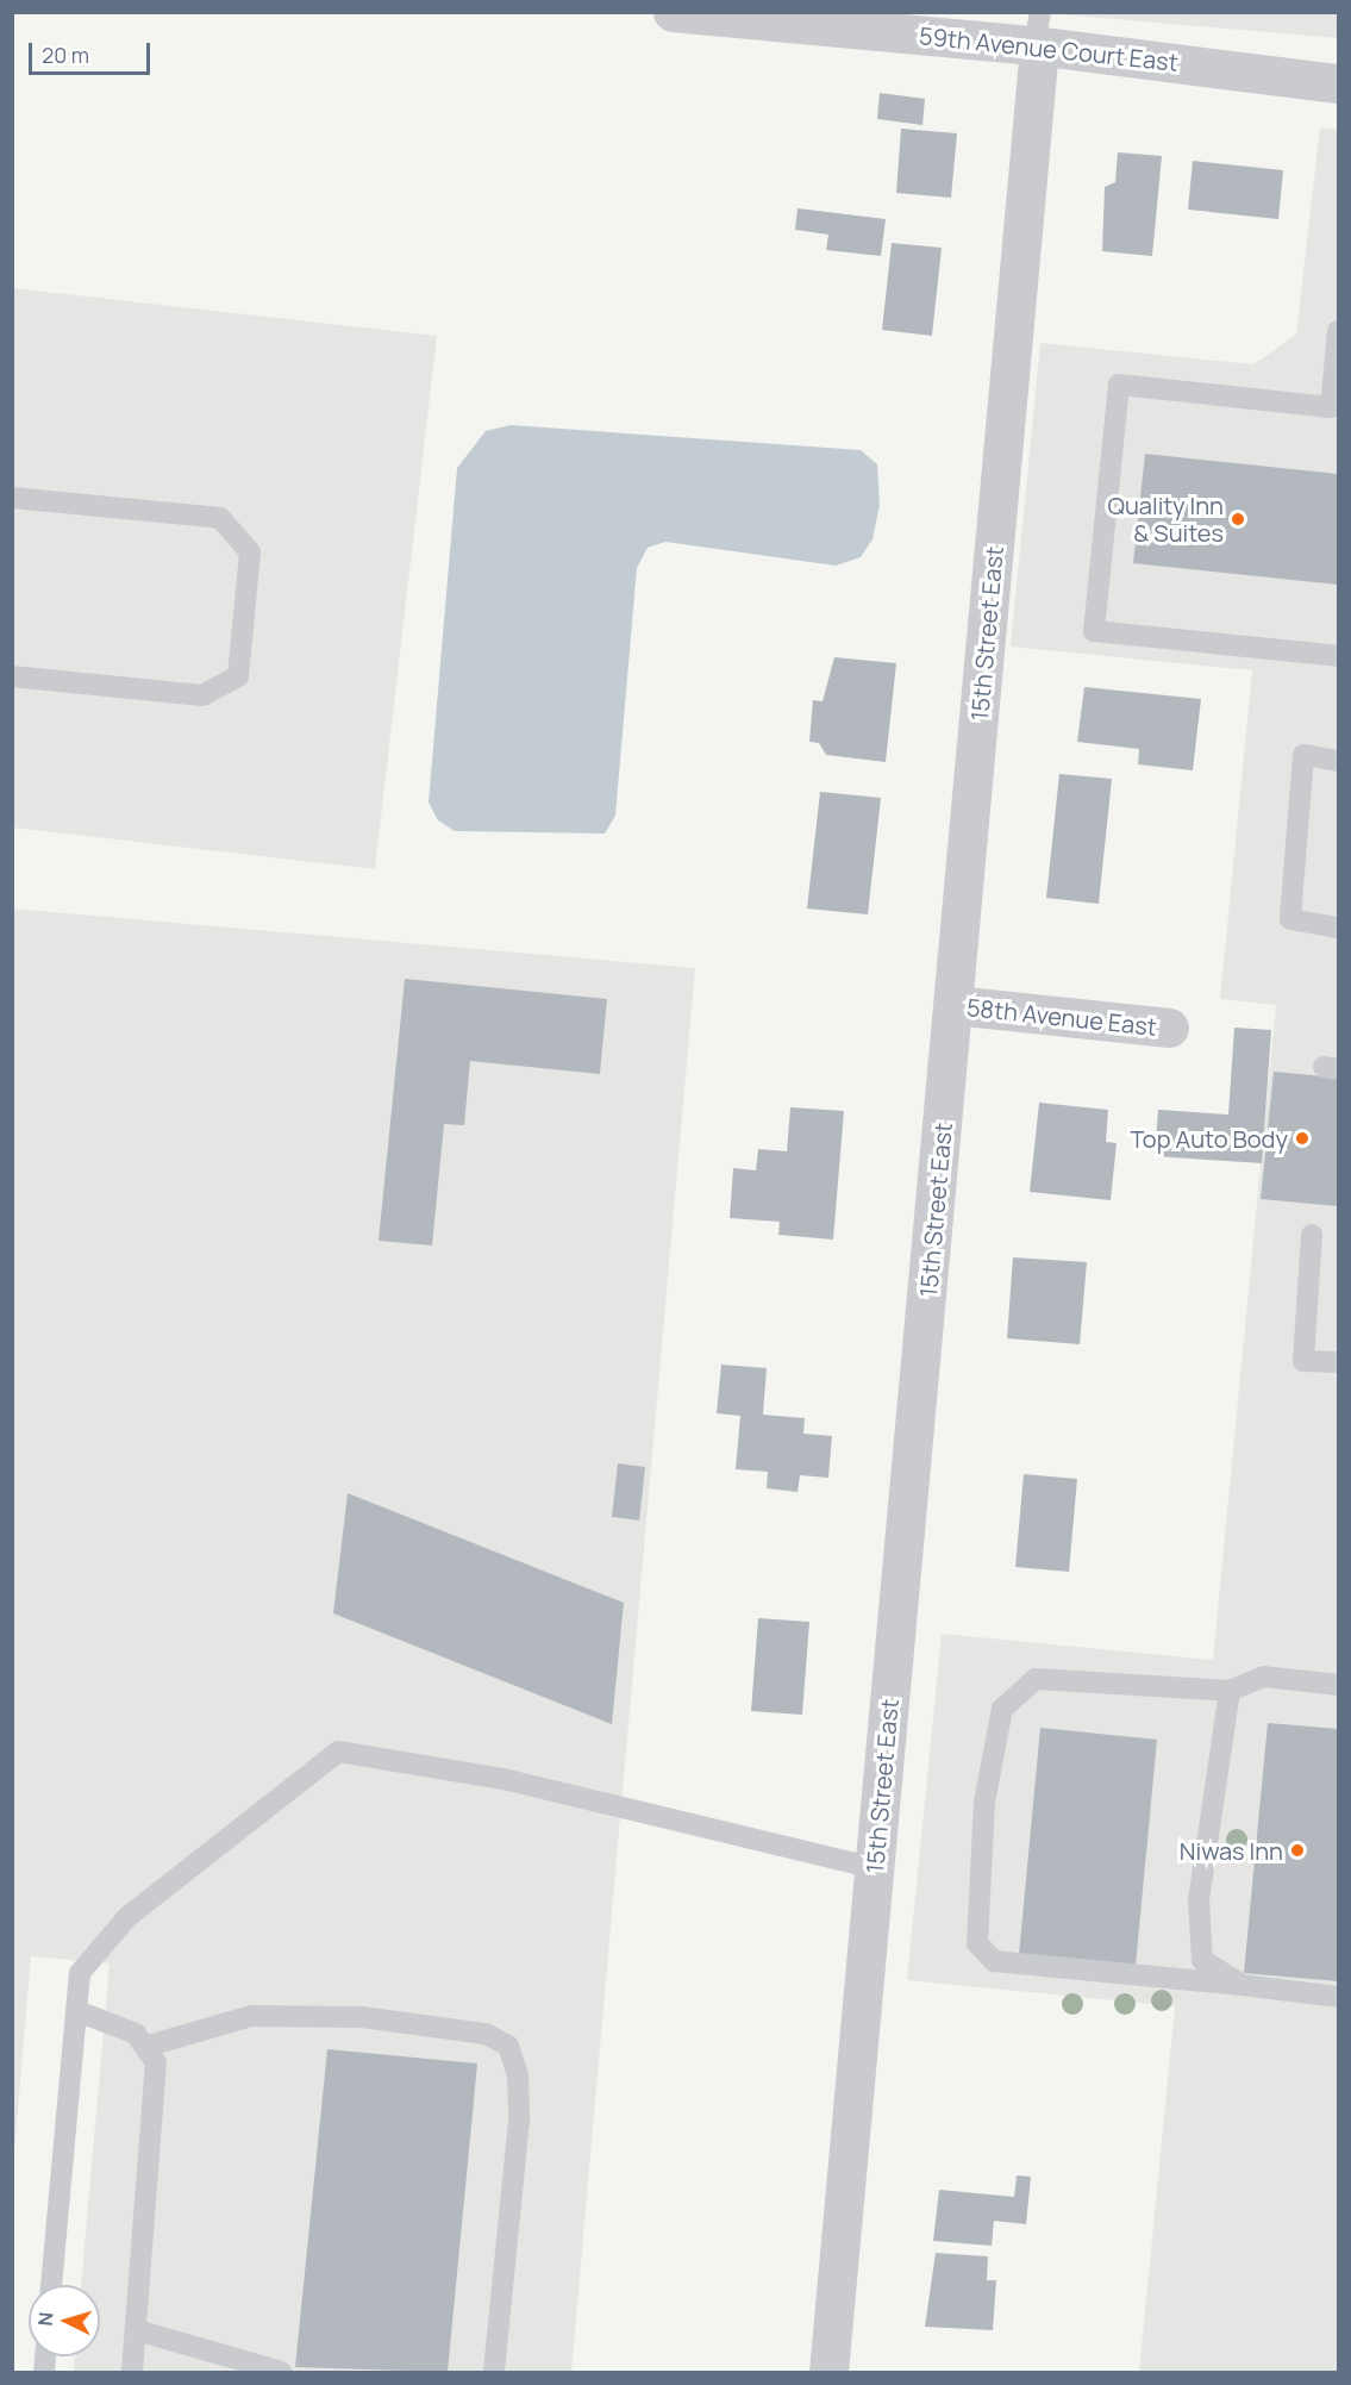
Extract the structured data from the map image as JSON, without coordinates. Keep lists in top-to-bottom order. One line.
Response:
{"streets":{"street":["59th Avenue Court East","15th Street East","58th Avenue East"]},"crossings":[["59th Avenue Court East","15th Street East"],["15th Street East","58th Avenue East"]],"places":["Quality Inn & Suites","Top Auto Body","Niwas Inn"],"scale_bar":"20 m","north":"left"}
